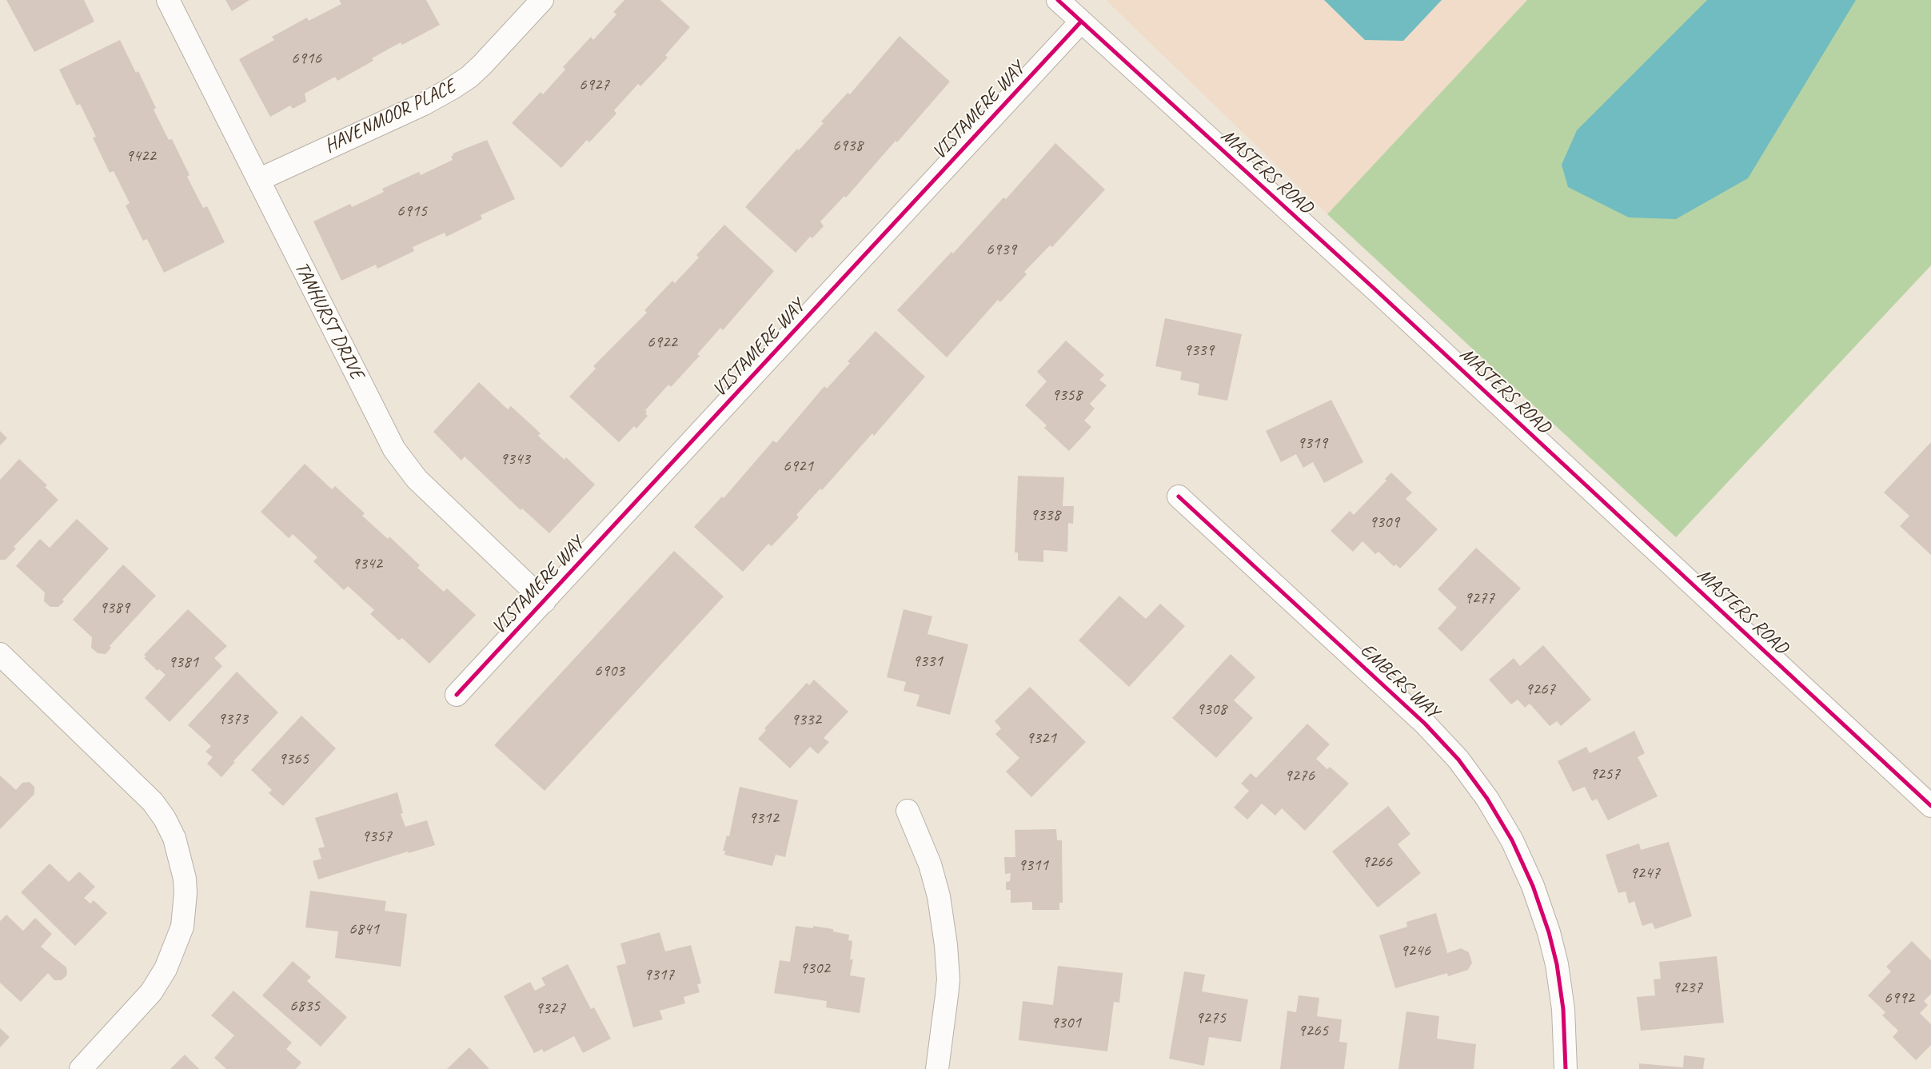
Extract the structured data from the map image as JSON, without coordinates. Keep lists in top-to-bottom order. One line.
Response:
{"streets":{"street":["VISTAMERE WAY","HAVENMOOR PLACE","MASTERS ROAD","TANHURST DRIVE","EMBERS WAY"]},"crossings":[["VISTAMERE WAY","MASTERS ROAD"],["VISTAMERE WAY","TANHURST DRIVE"],["HAVENMOOR PLACE","TANHURST DRIVE"]],"house_numbers":["6916","6927","6938","9422","6915","6939","6922","9339","9358","9319","9343","6921","9338","9309","9342","9277","9389","9331","9381","6903","9267","9308","9373","9332","9321","9365","9257","9276","9312","9357","9266","9311","9247","6841","9246","9302","9317","9237","6992","6835","9327","9275","9301","9265"]}
